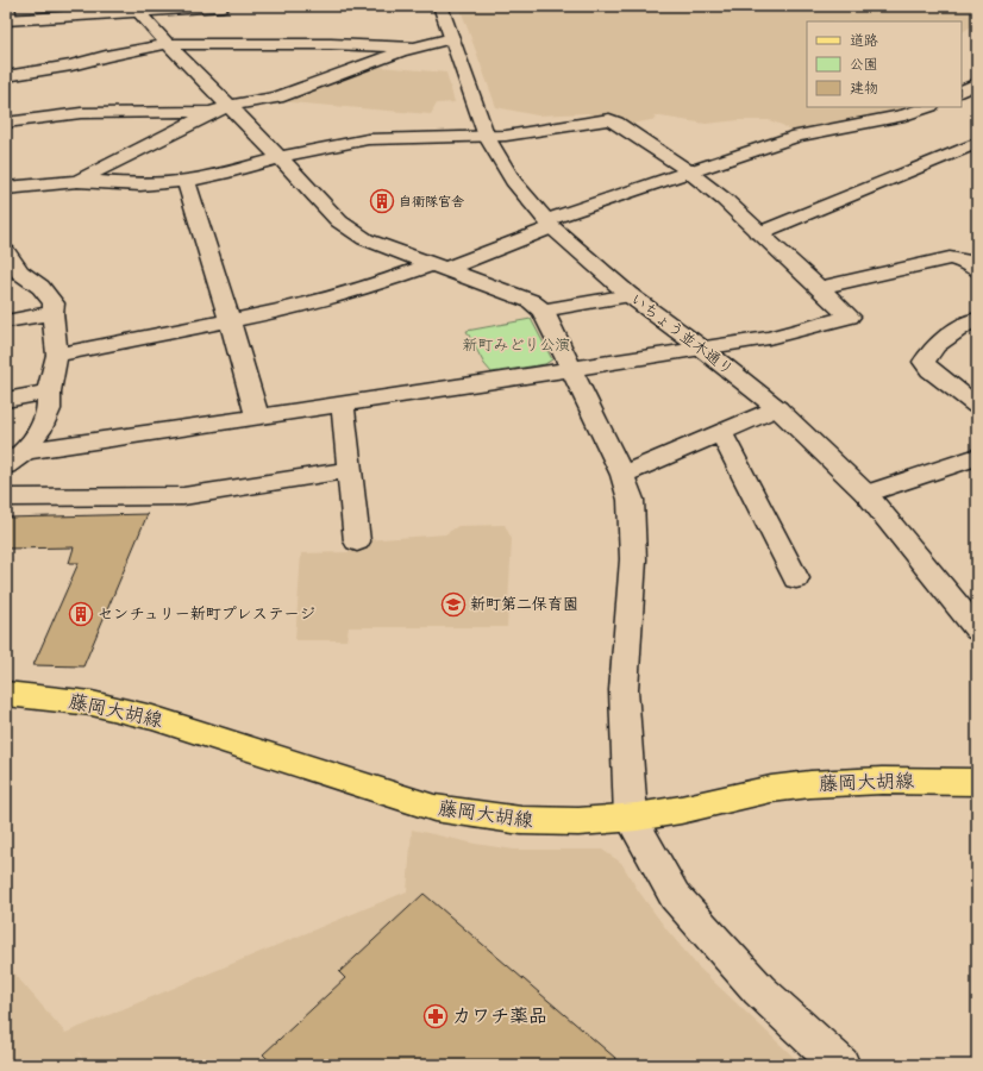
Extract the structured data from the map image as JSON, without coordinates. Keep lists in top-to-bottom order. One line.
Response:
{"streets":{"main road":["藤岡大胡線"],"street":["いちょう並木通り"]},"parks":["新町みどり公演"],"places":{"building":["自衛隊官舎","センチュリー新町プレステージ"],"school or university":["新町第二保育園"],"pharmacy":["カワチ薬品"]},"legend":["道路","公園","建物"]}
